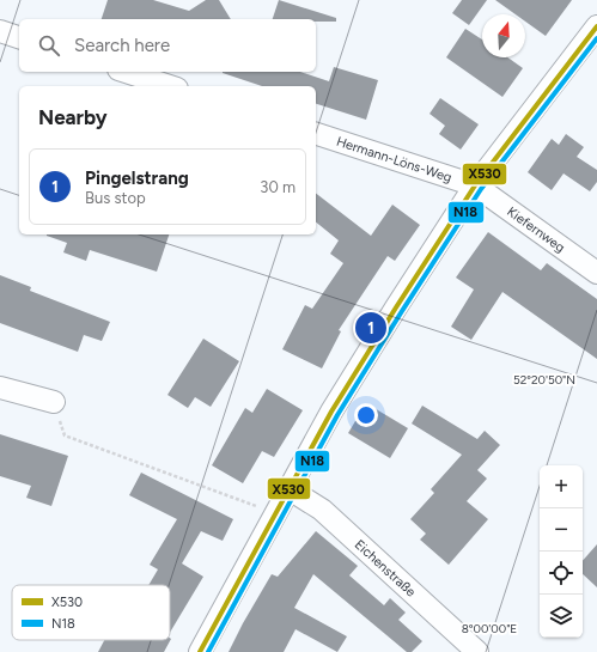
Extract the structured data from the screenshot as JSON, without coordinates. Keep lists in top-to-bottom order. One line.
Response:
{"streets":{"street":["Hermann-Löns-Weg","Kiefernweg","Eichenstraße"]},"crossings":[["Hermann-Löns-Weg","Kiefernweg"]],"lines":["transit line X530","transit line N18"],"legend":["X530","N18"],"north":"top","page":{"search":"Search here","heading":"Nearby","list":[{"mark":"1","name":"Pingelstrang","note":"Bus stop","value":"30 m"}],"pins":"1","map_buttons":["+","−"]},"coordinates":["52°20'50\"N","8°00'00\"E"]}
